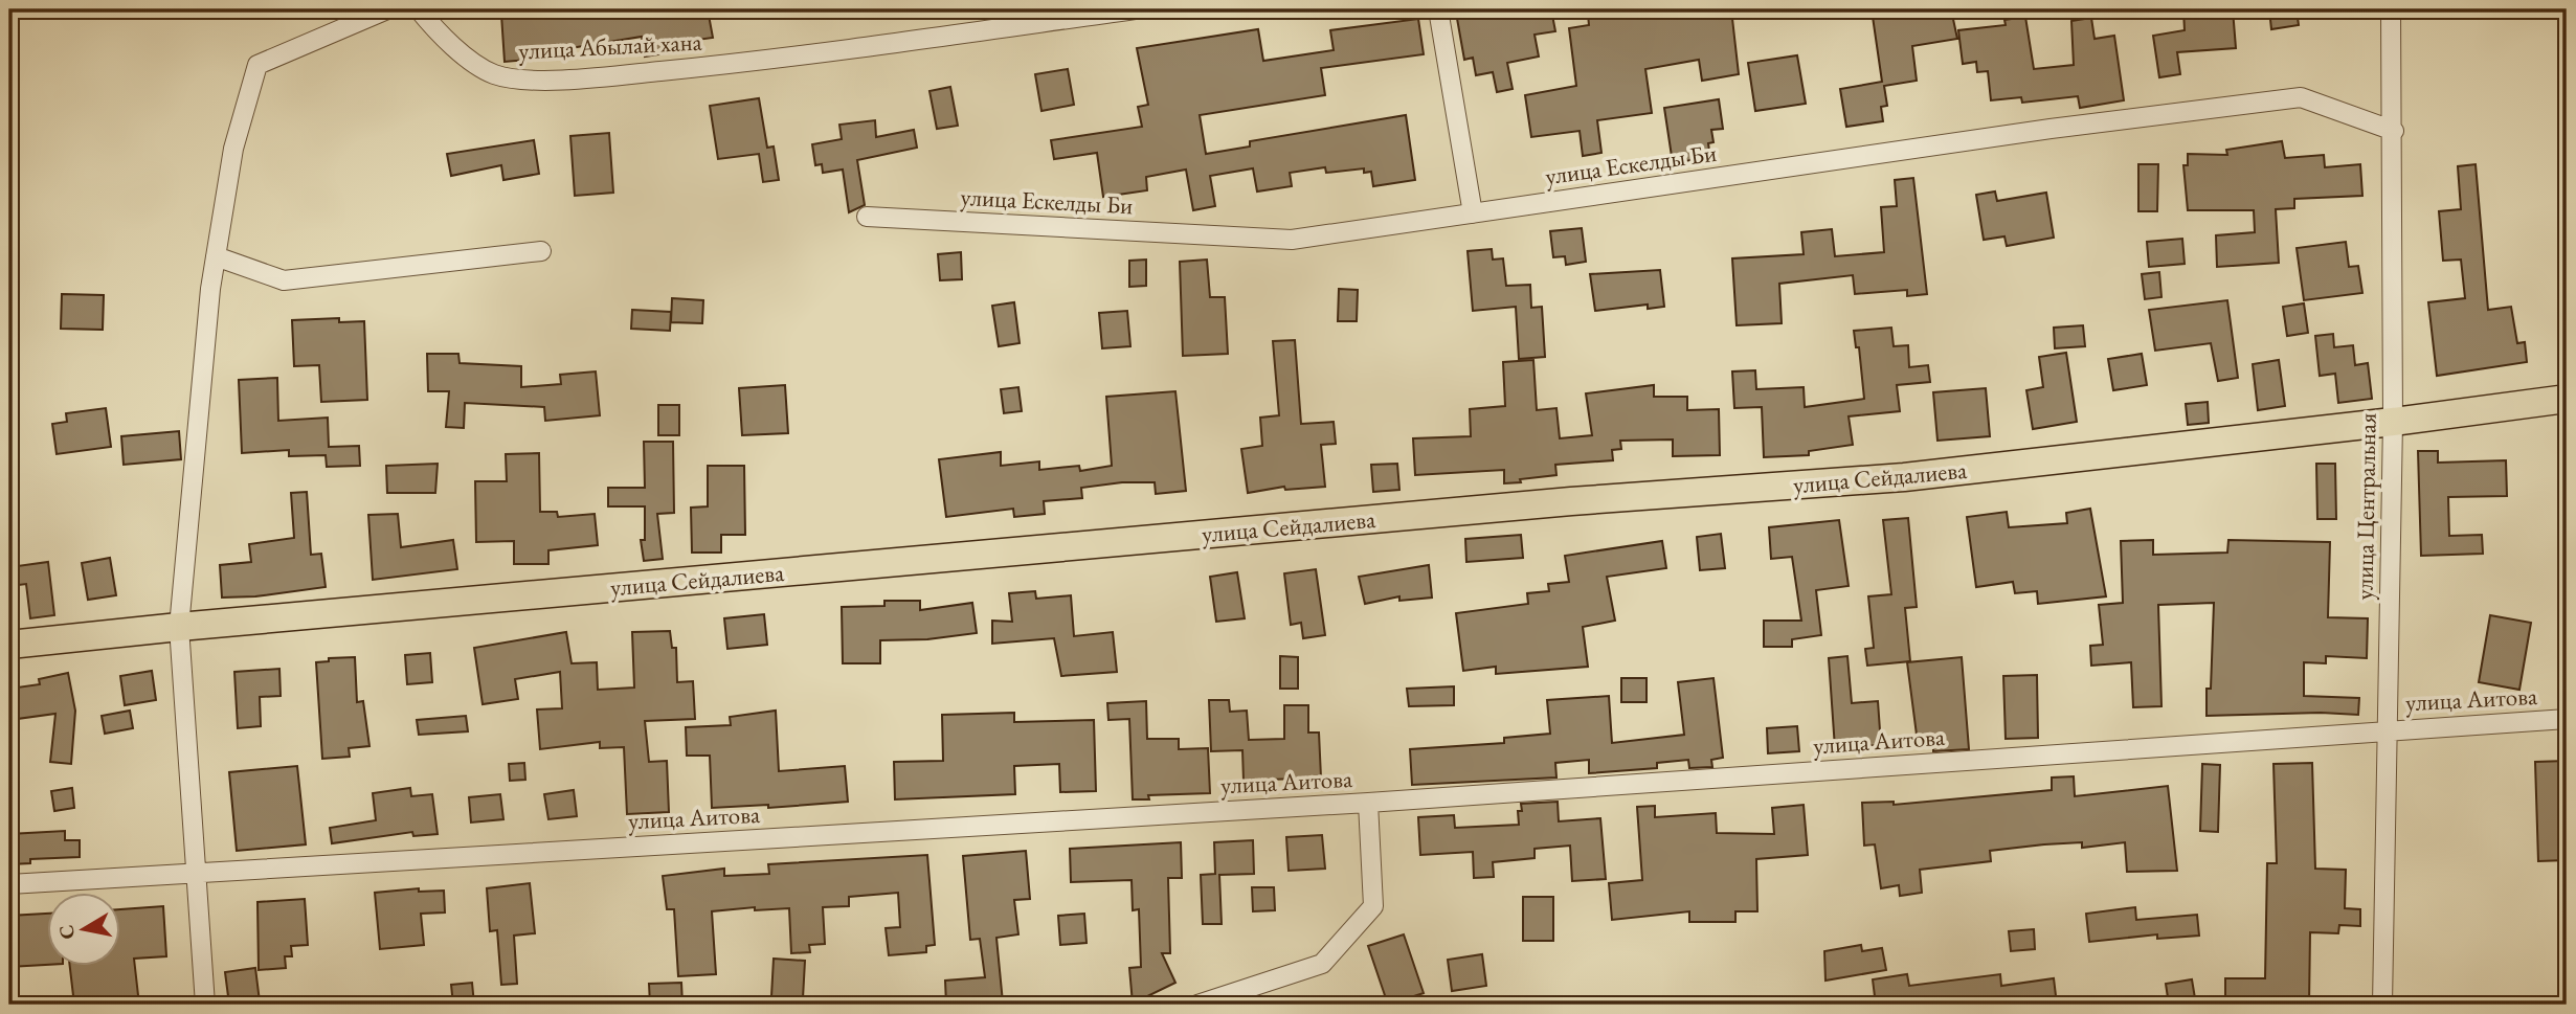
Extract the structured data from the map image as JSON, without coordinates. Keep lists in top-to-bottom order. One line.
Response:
{"streets":{"main road":["улица Сейдалиева"],"street":["улица Абылай хана","улица Ескелды Би","улица Центральная","улица Аитова"]},"crossings":[["улица Ескелды Би","улица Центральная"],["улица Сейдалиева","улица Центральная"],["улица Центральная","улица Аитова"]],"north":"left"}
